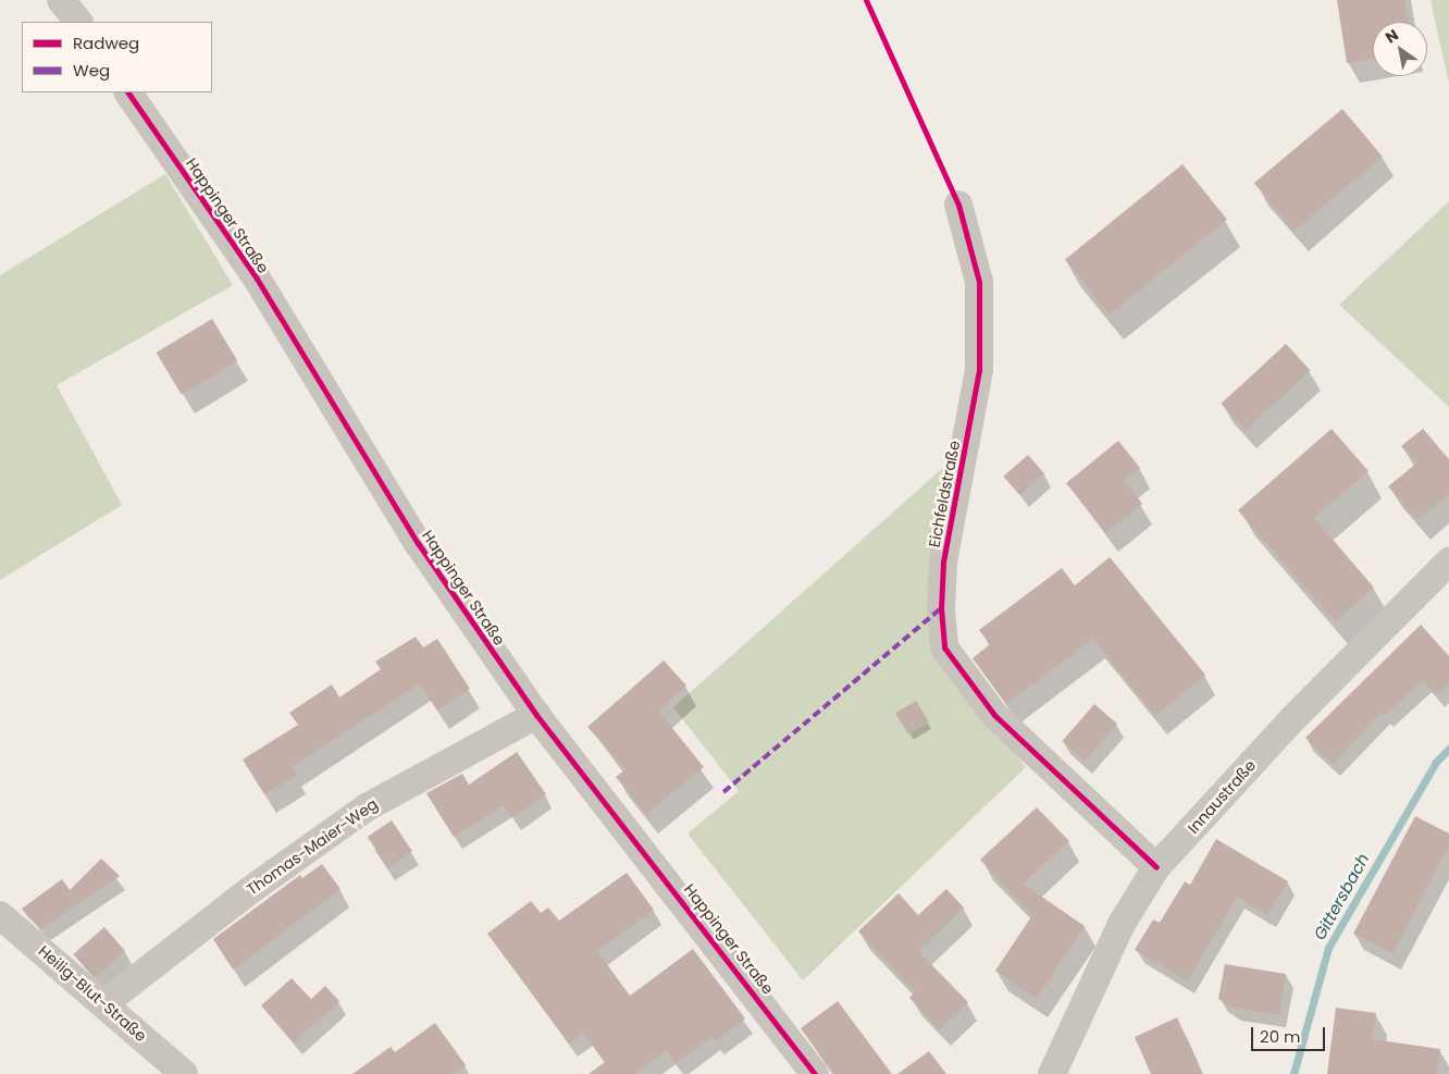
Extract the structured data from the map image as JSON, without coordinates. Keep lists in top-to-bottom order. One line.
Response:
{"streets":{"street":["Happinger Straße","Eichfeldstraße","Innaustraße","Thomas-Maier-Weg","Heilig-Blut-Straße"]},"crossings":[["Happinger Straße","Thomas-Maier-Weg"],["Eichfeldstraße","Innaustraße"],["Thomas-Maier-Weg","Heilig-Blut-Straße"]],"water":["Gittersbach"],"legend":["Radweg","Weg"],"scale_bar":"20 m","north":"top left"}
